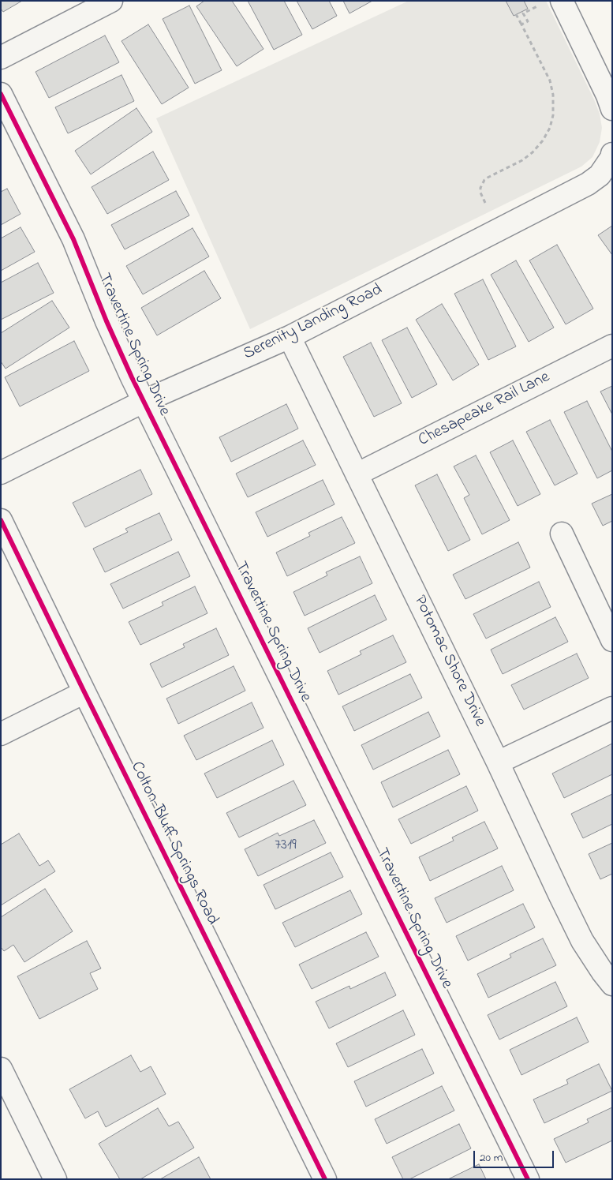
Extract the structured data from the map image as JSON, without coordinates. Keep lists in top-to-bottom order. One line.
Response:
{"streets":{"street":["Serenity Landing Road","Travertine Spring Drive","Chesapeake Rail Lane","Potomac Shore Drive","Colton-Bluff Springs Road"]},"crossings":[["Serenity Landing Road","Travertine Spring Drive"],["Serenity Landing Road","Potomac Shore Drive"],["Chesapeake Rail Lane","Potomac Shore Drive"]],"house_numbers":["7319"],"scale_bar":"20 m"}
